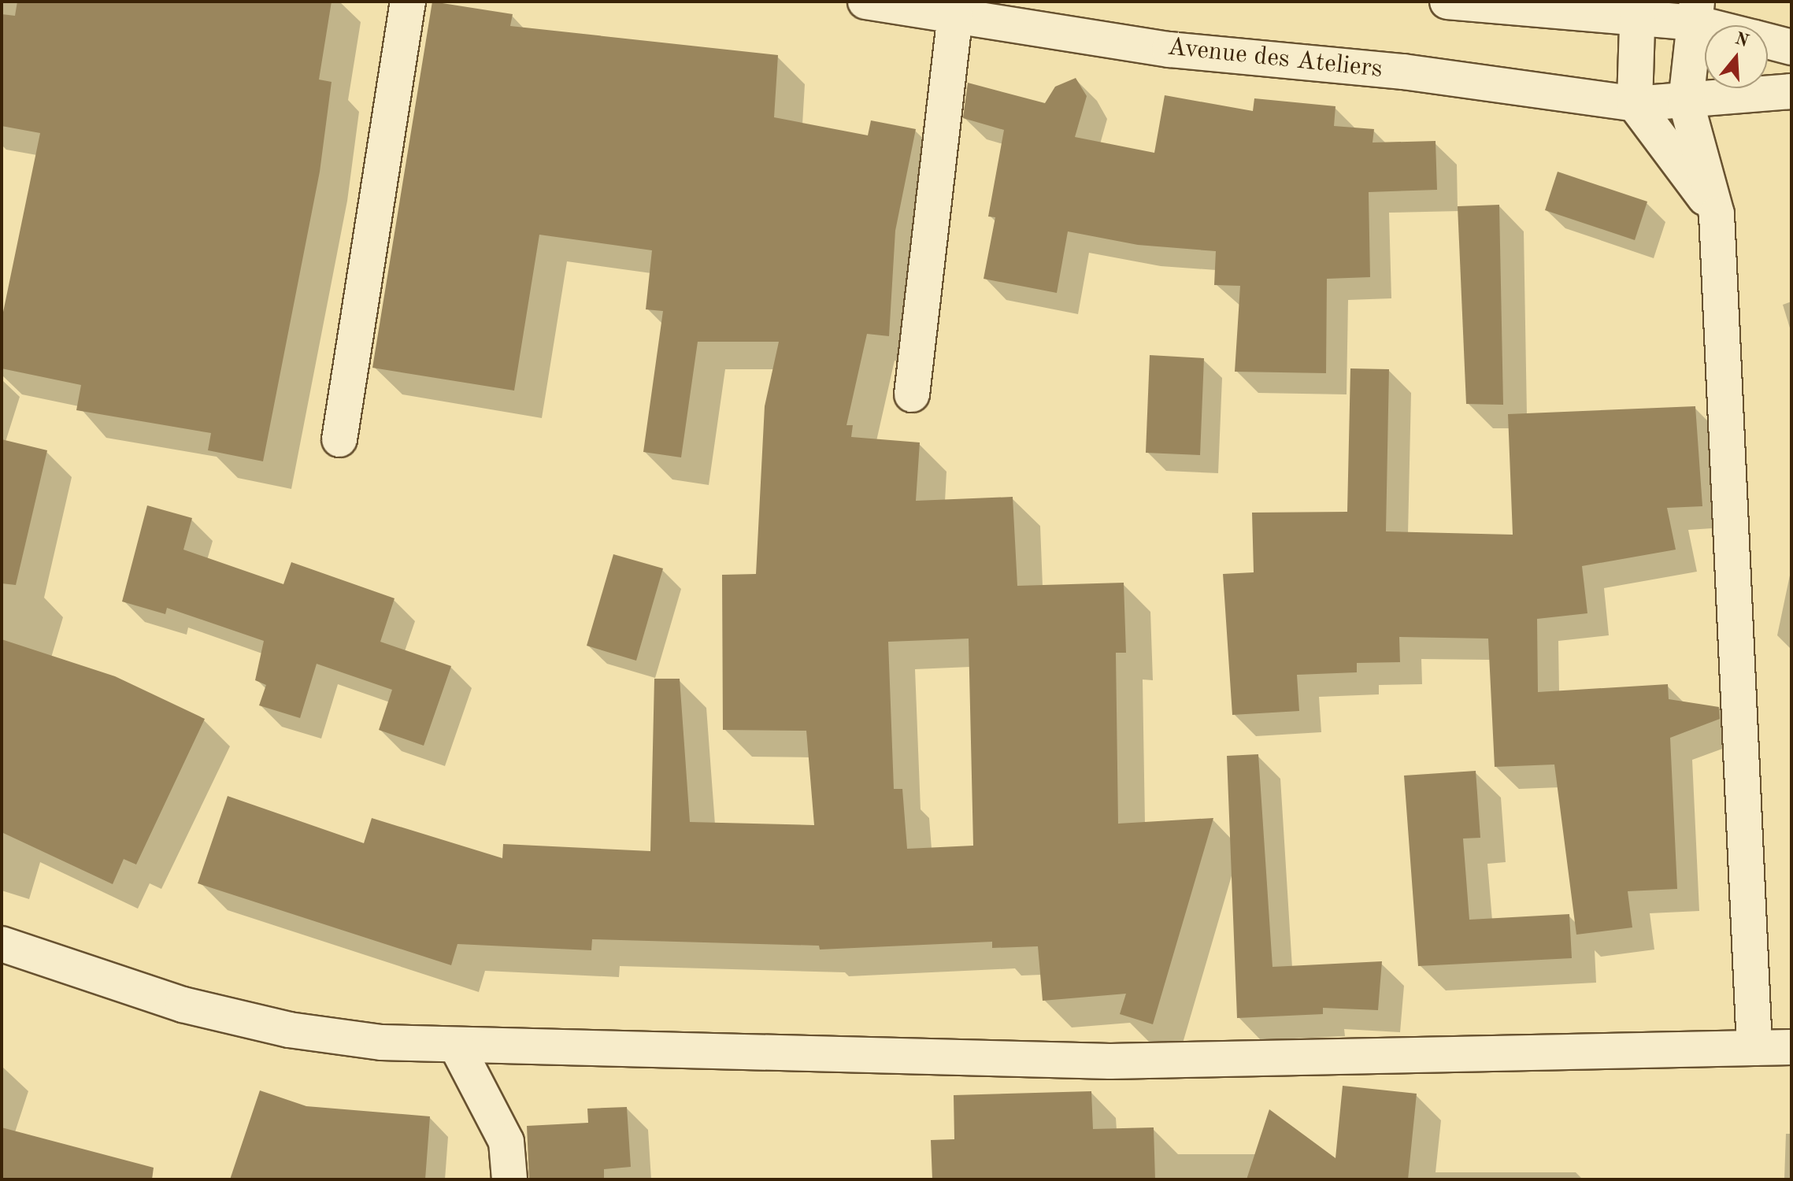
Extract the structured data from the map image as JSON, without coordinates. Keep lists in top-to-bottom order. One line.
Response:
{"streets":{"street":["Avenue des Ateliers"]},"north":"top"}
